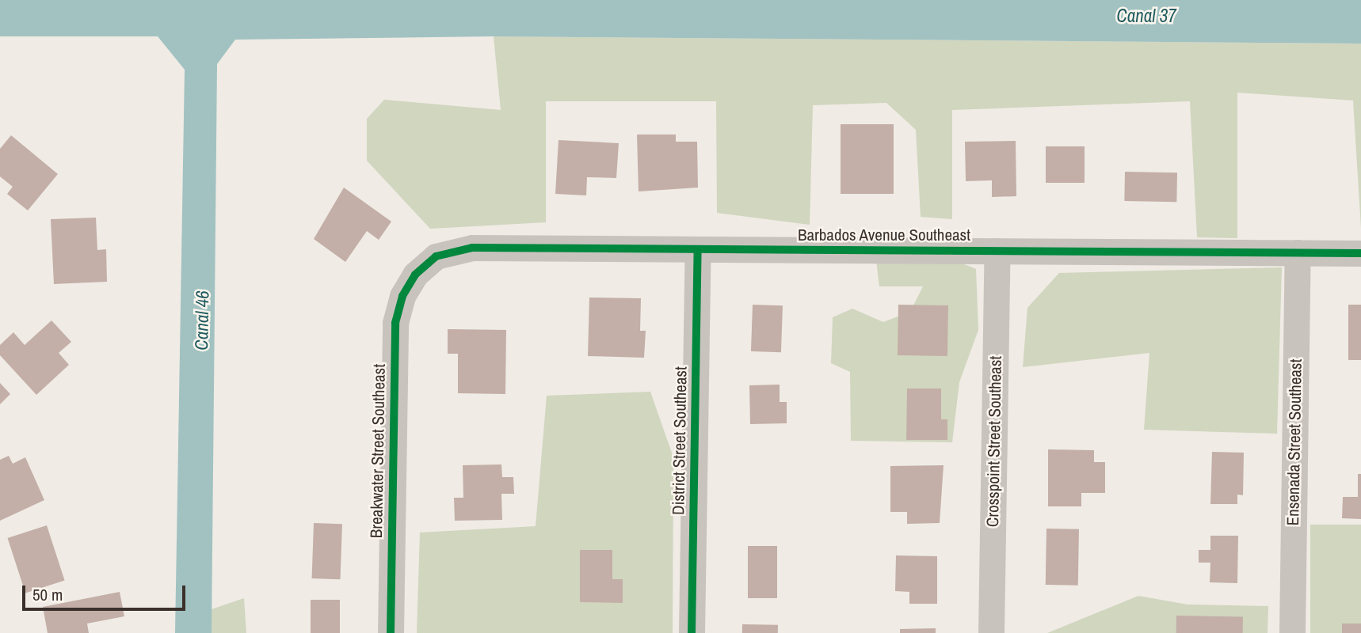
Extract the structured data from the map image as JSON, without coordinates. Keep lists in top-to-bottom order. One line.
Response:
{"streets":{"street":["Barbados Avenue Southeast","District Street Southeast","Crosspoint Street Southeast","Ensenada Street Southeast","Breakwater Street Southeast"]},"crossings":[["Barbados Avenue Southeast","District Street Southeast"],["Barbados Avenue Southeast","Crosspoint Street Southeast"],["Barbados Avenue Southeast","Ensenada Street Southeast"],["Barbados Avenue Southeast","Breakwater Street Southeast"]],"water":["Canal 37","Canal 46"],"scale_bar":"50 m"}
